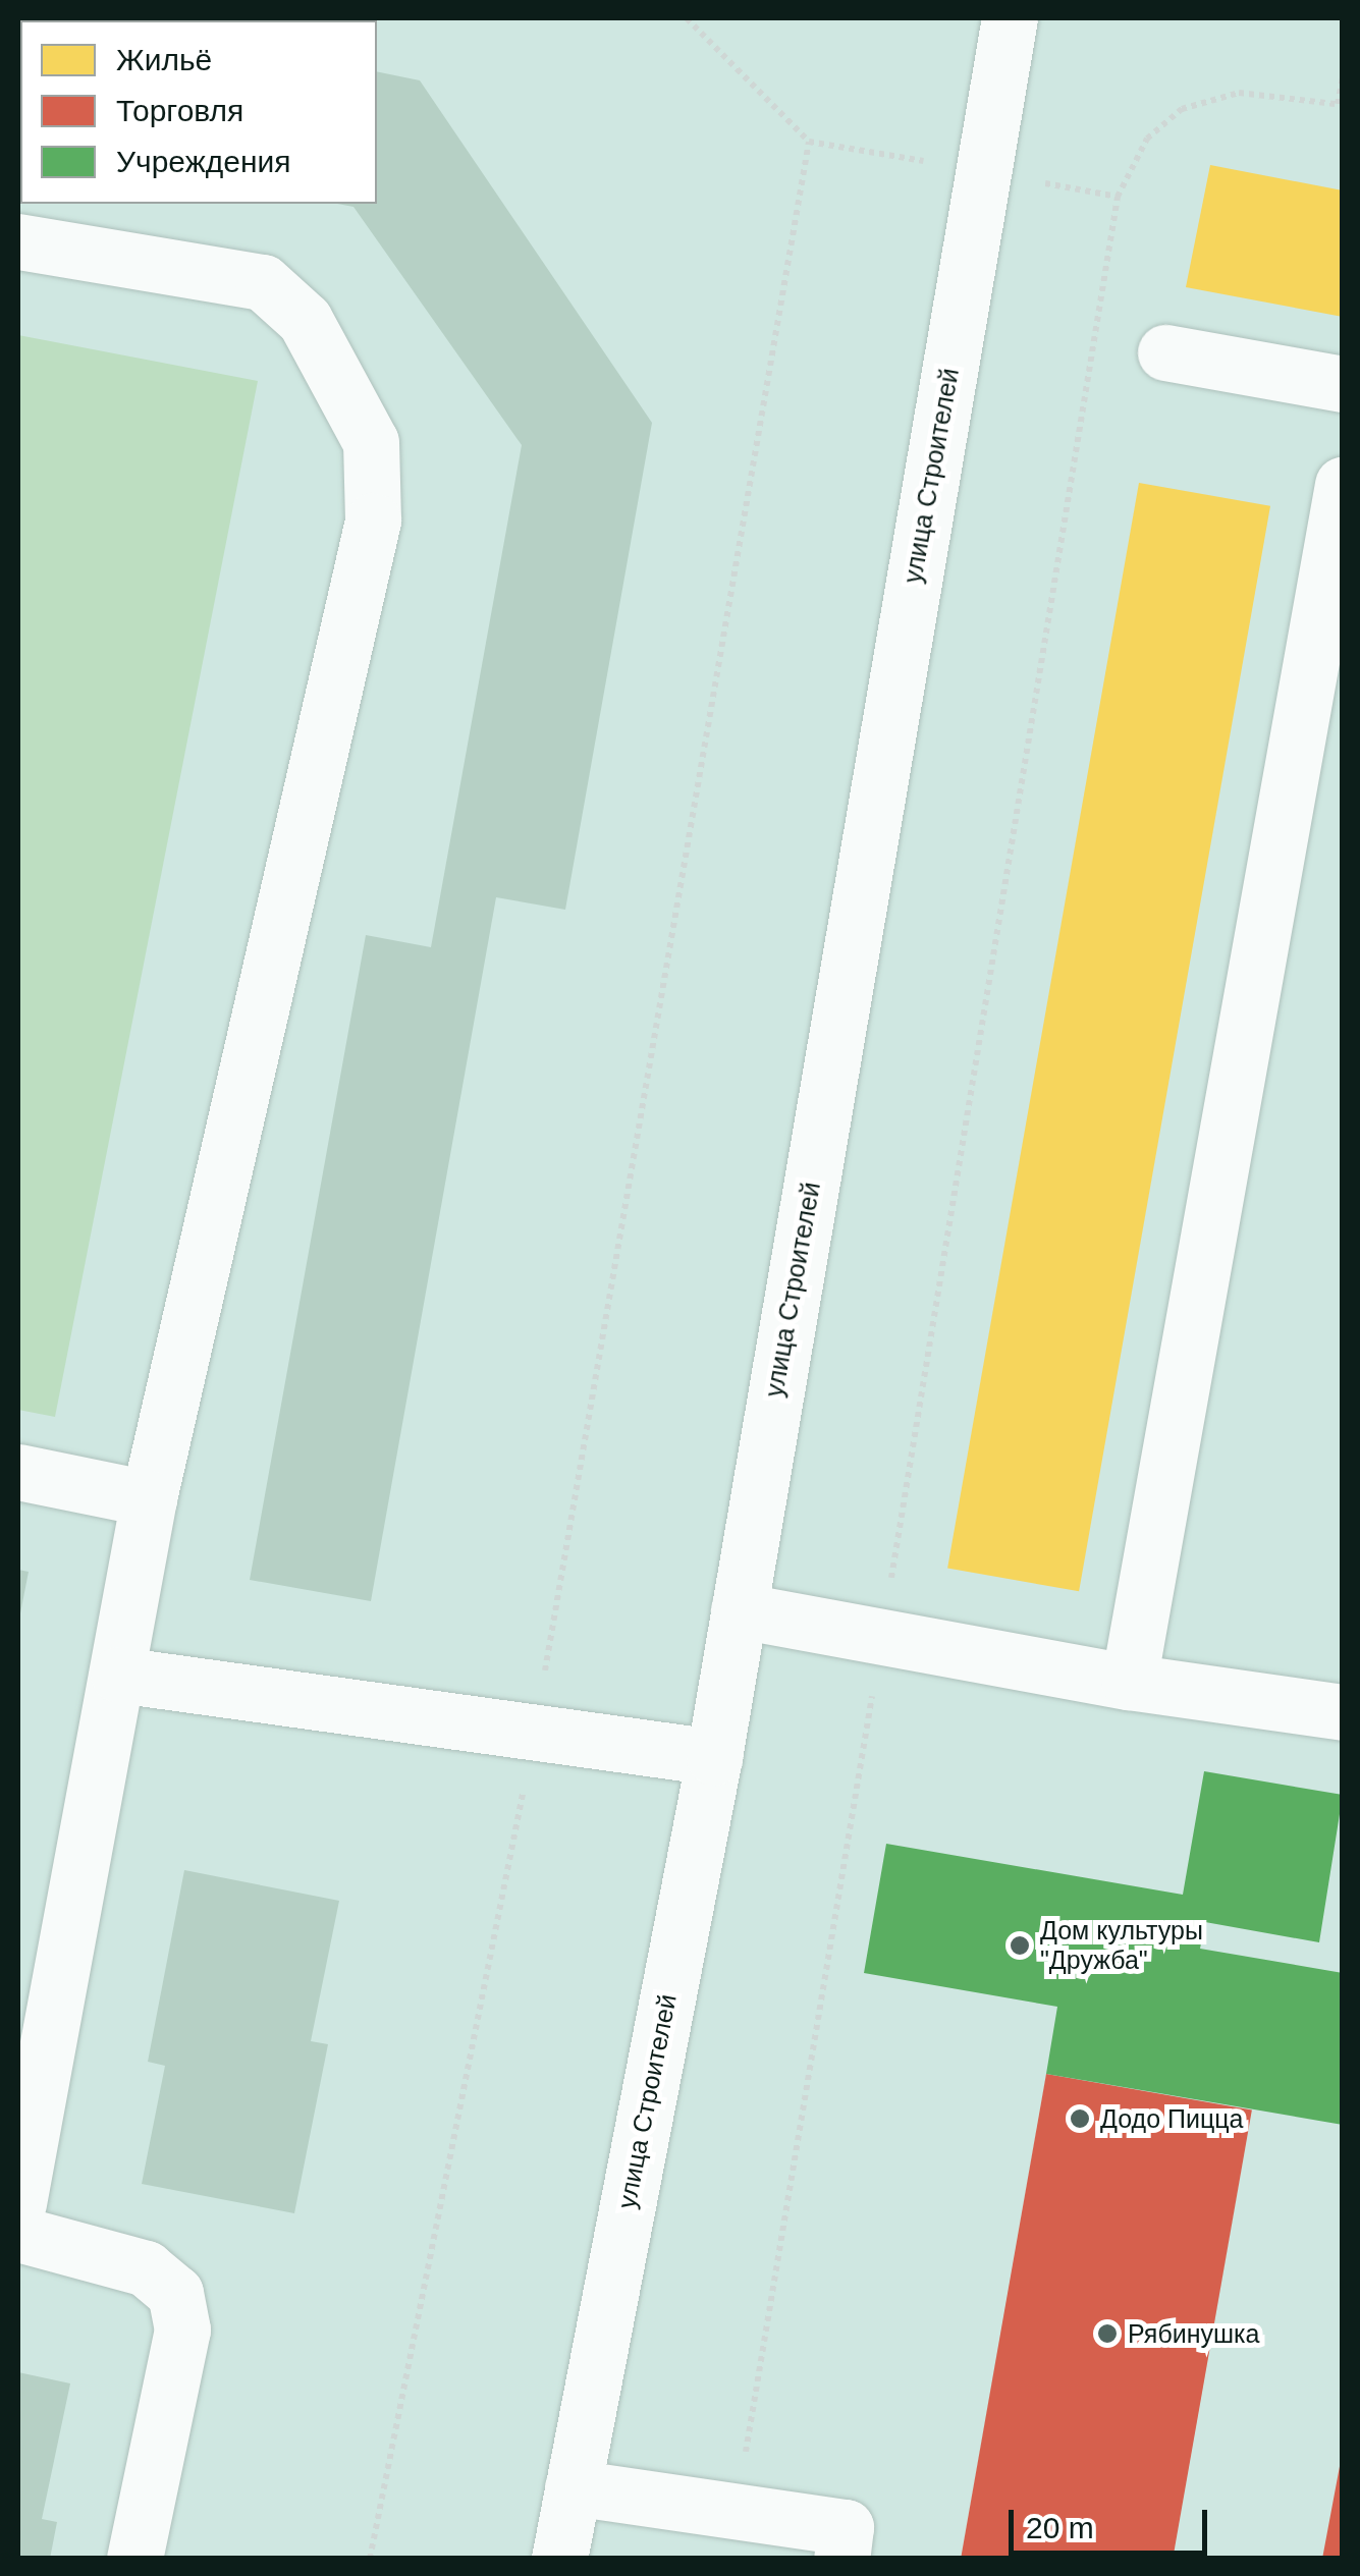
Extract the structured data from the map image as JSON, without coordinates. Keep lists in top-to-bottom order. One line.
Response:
{"streets":{"street":["улица Строителей"]},"places":["Дом культуры \"Дружба\"","Додо Пицца","Рябинушка"],"legend":["Жильё","Торговля","Учреждения"],"scale_bar":"20 m"}
